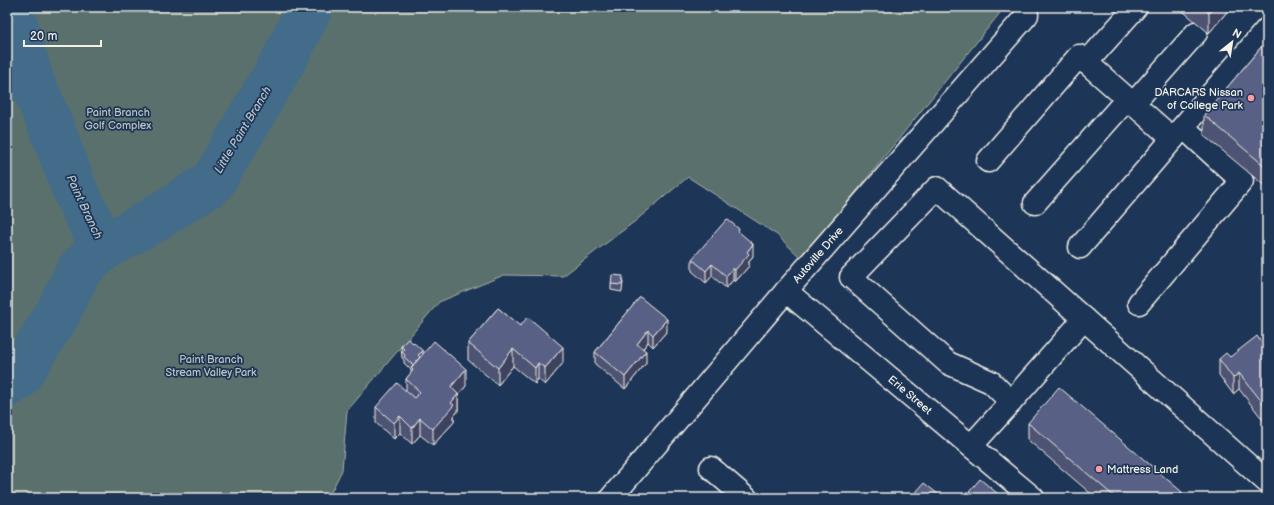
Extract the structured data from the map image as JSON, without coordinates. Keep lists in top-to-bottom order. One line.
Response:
{"streets":{"street":["Autoville Drive","Erie Street"]},"crossings":[["Autoville Drive","Erie Street"]],"water":["Little Paint Branch","Paint Branch"],"parks":["Paint Branch Golf Complex","Paint Branch Stream Valley Park"],"places":["DARCARS Nissan of College Park","Mattress Land"],"scale_bar":"20 m","north":"top right"}
